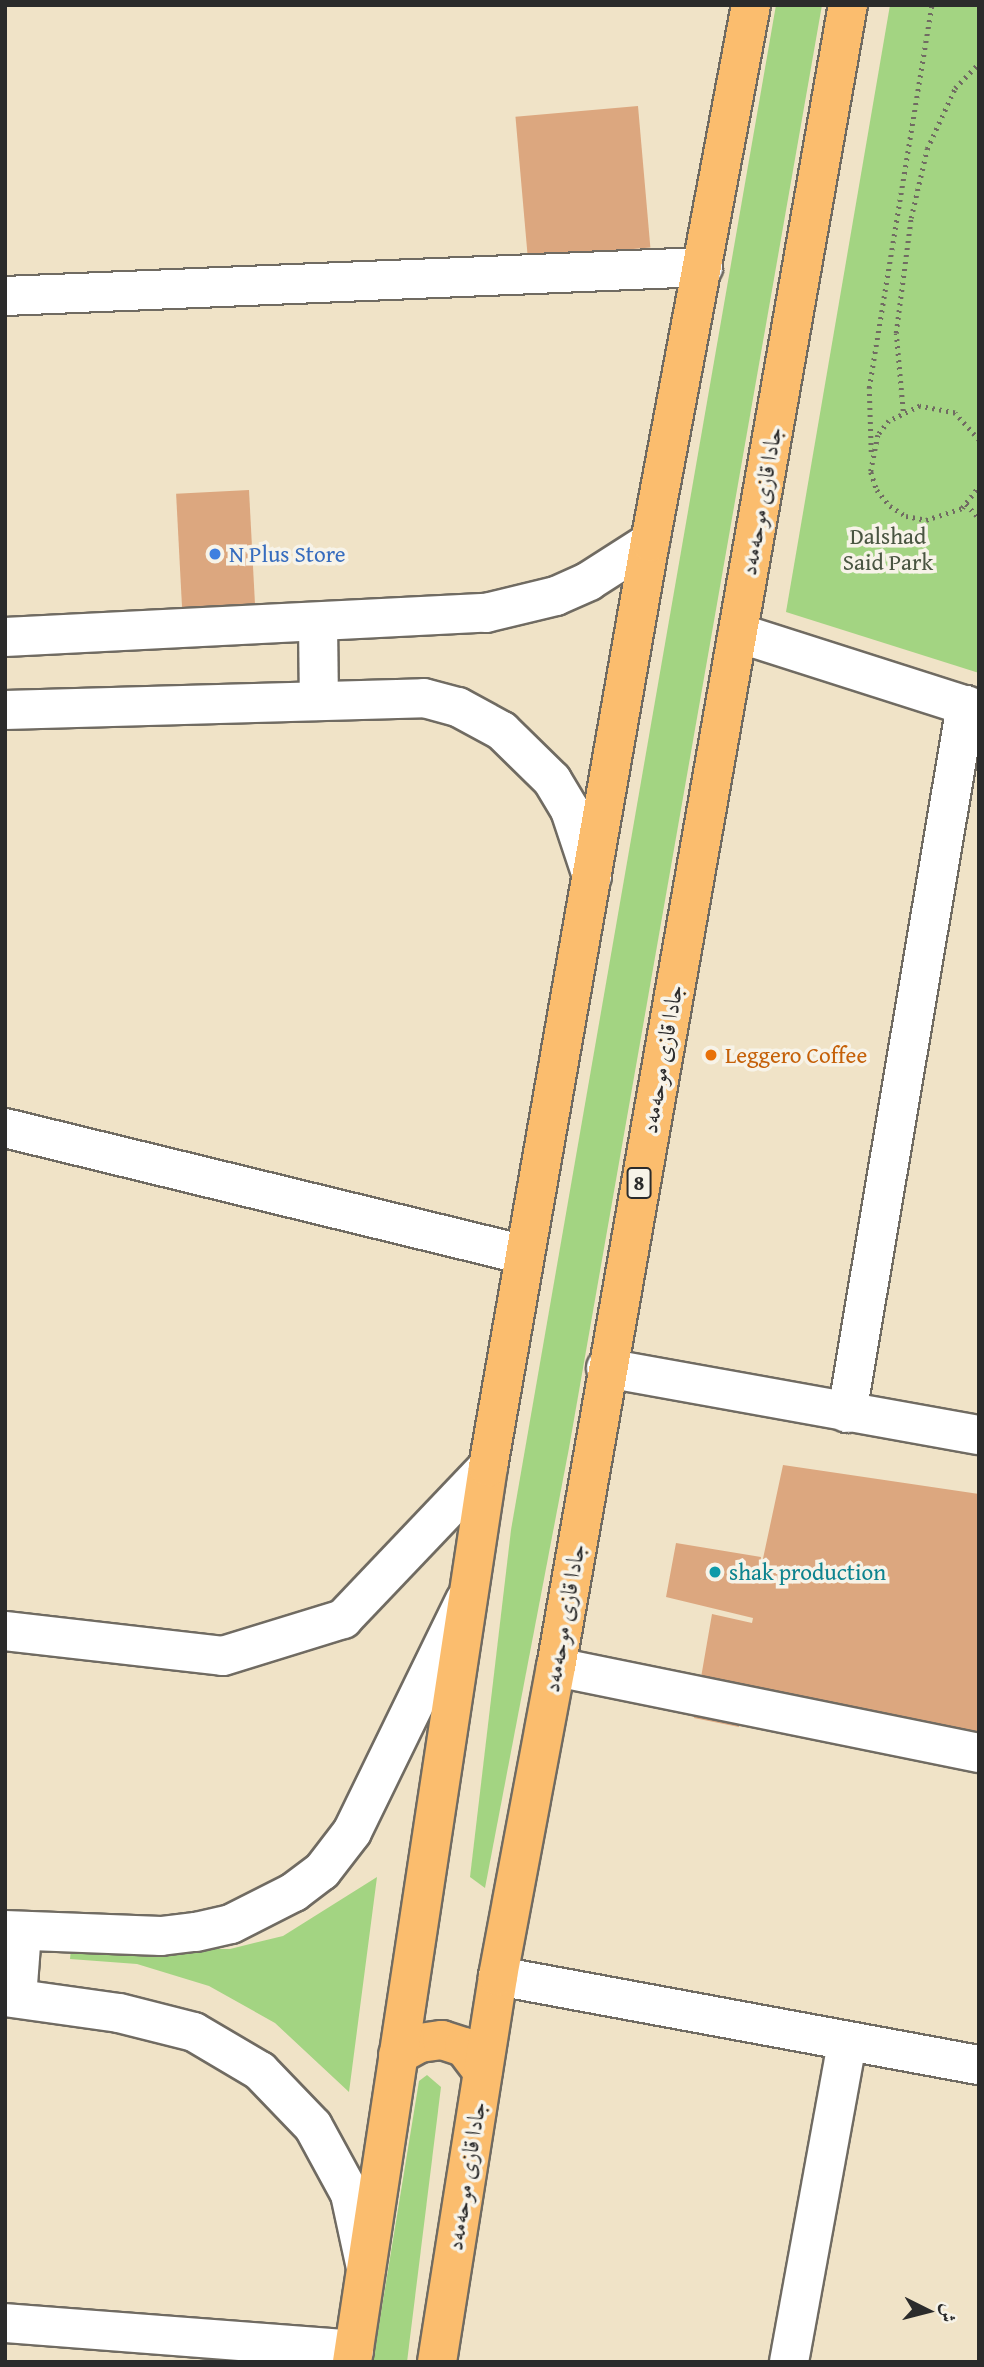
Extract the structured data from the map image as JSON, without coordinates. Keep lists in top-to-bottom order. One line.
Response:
{"streets":{"main road":["جادا قازی موحەمەد","8"]},"parks":["Dalshad Said Park"],"places":["N Plus Store","Leggero Coffee","shak production"],"north":"right"}
